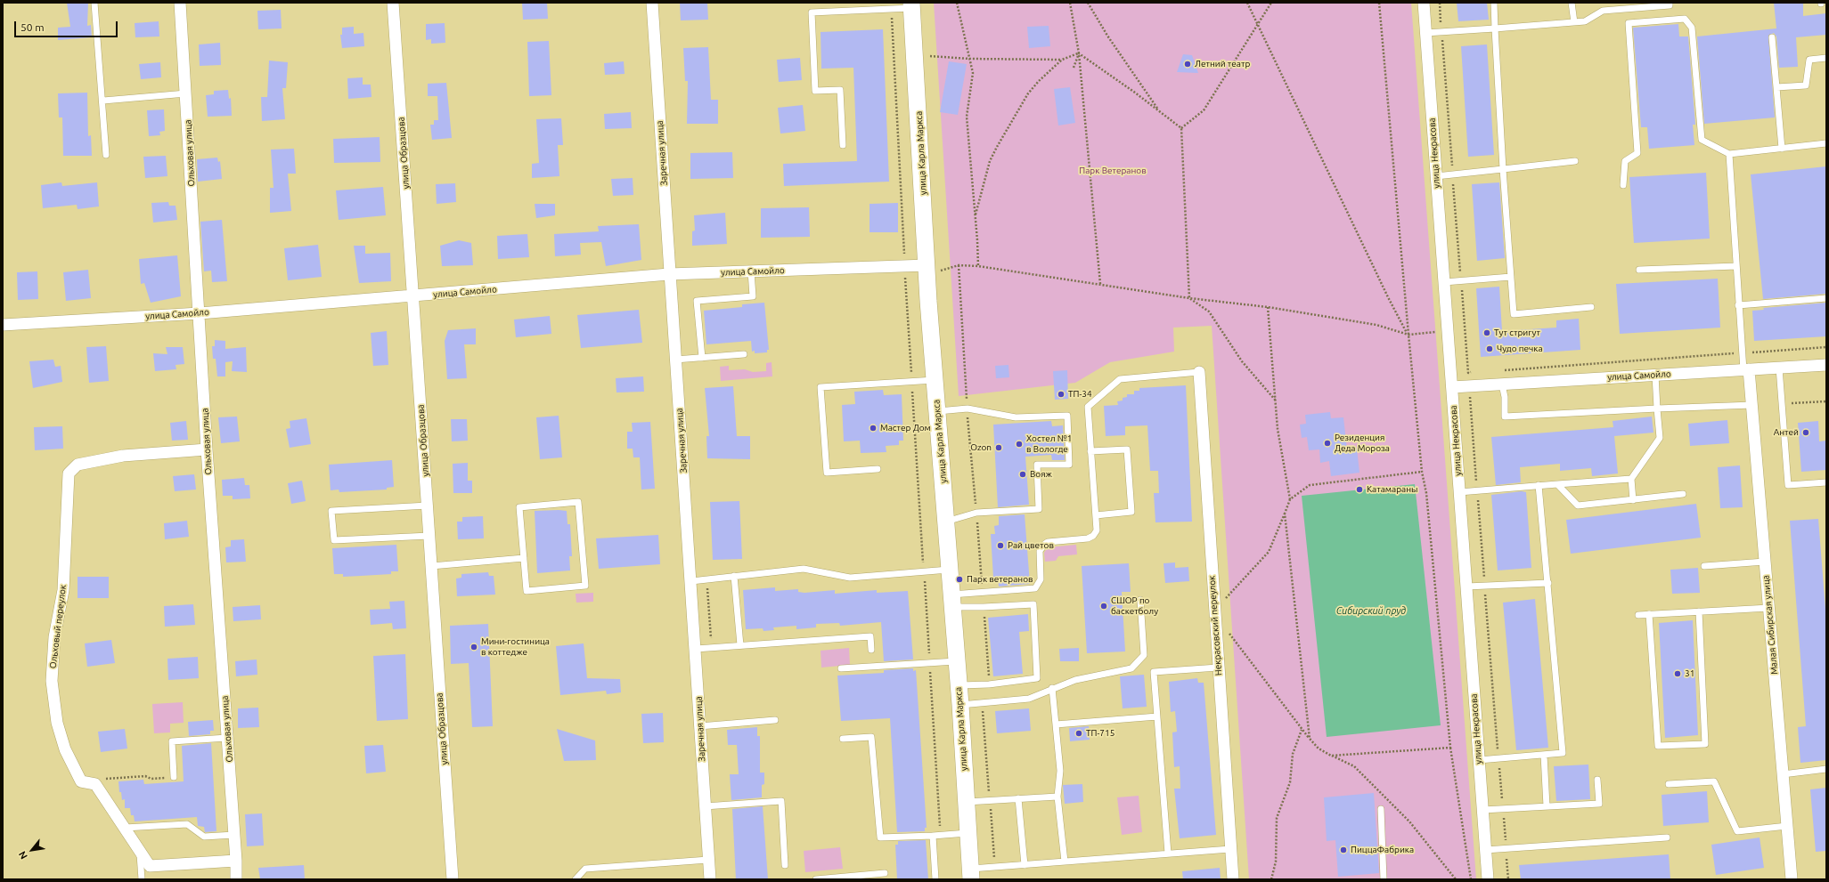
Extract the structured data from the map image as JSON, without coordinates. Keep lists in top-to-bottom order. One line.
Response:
{"streets":{"street":["Ольховая улица","улица Образцова","Заречная улица","улица Карла Маркса","улица Некрасова","улица Самойло","Малая Сибирская улица","Некрасовский переулок","Ольховый переулок"]},"crossings":[["Ольховая улица","улица Самойло"],["Ольховая улица","Ольховый переулок"],["улица Образцова","улица Самойло"],["Заречная улица","улица Самойло"],["улица Карла Маркса","улица Самойло"],["улица Некрасова","улица Самойло"],["улица Самойло","Малая Сибирская улица"]],"water":["Сибирский пруд"],"parks":["Парк Ветеранов"],"places":["Летний театр","Тут стригут","Чудо печка","ТП-34","Мастер Дом","Антей","Резиденция Деда Мороза","Хостел №1 в Вологде","Ozon","Вояж","Катамараны","Рай цветов","Парк ветеранов","СШОР по баскетболу","Мини-гостиница в коттедже","31","ТП-715","ПиццаФабрика"],"scale_bar":"50 m","north":"bottom left"}
